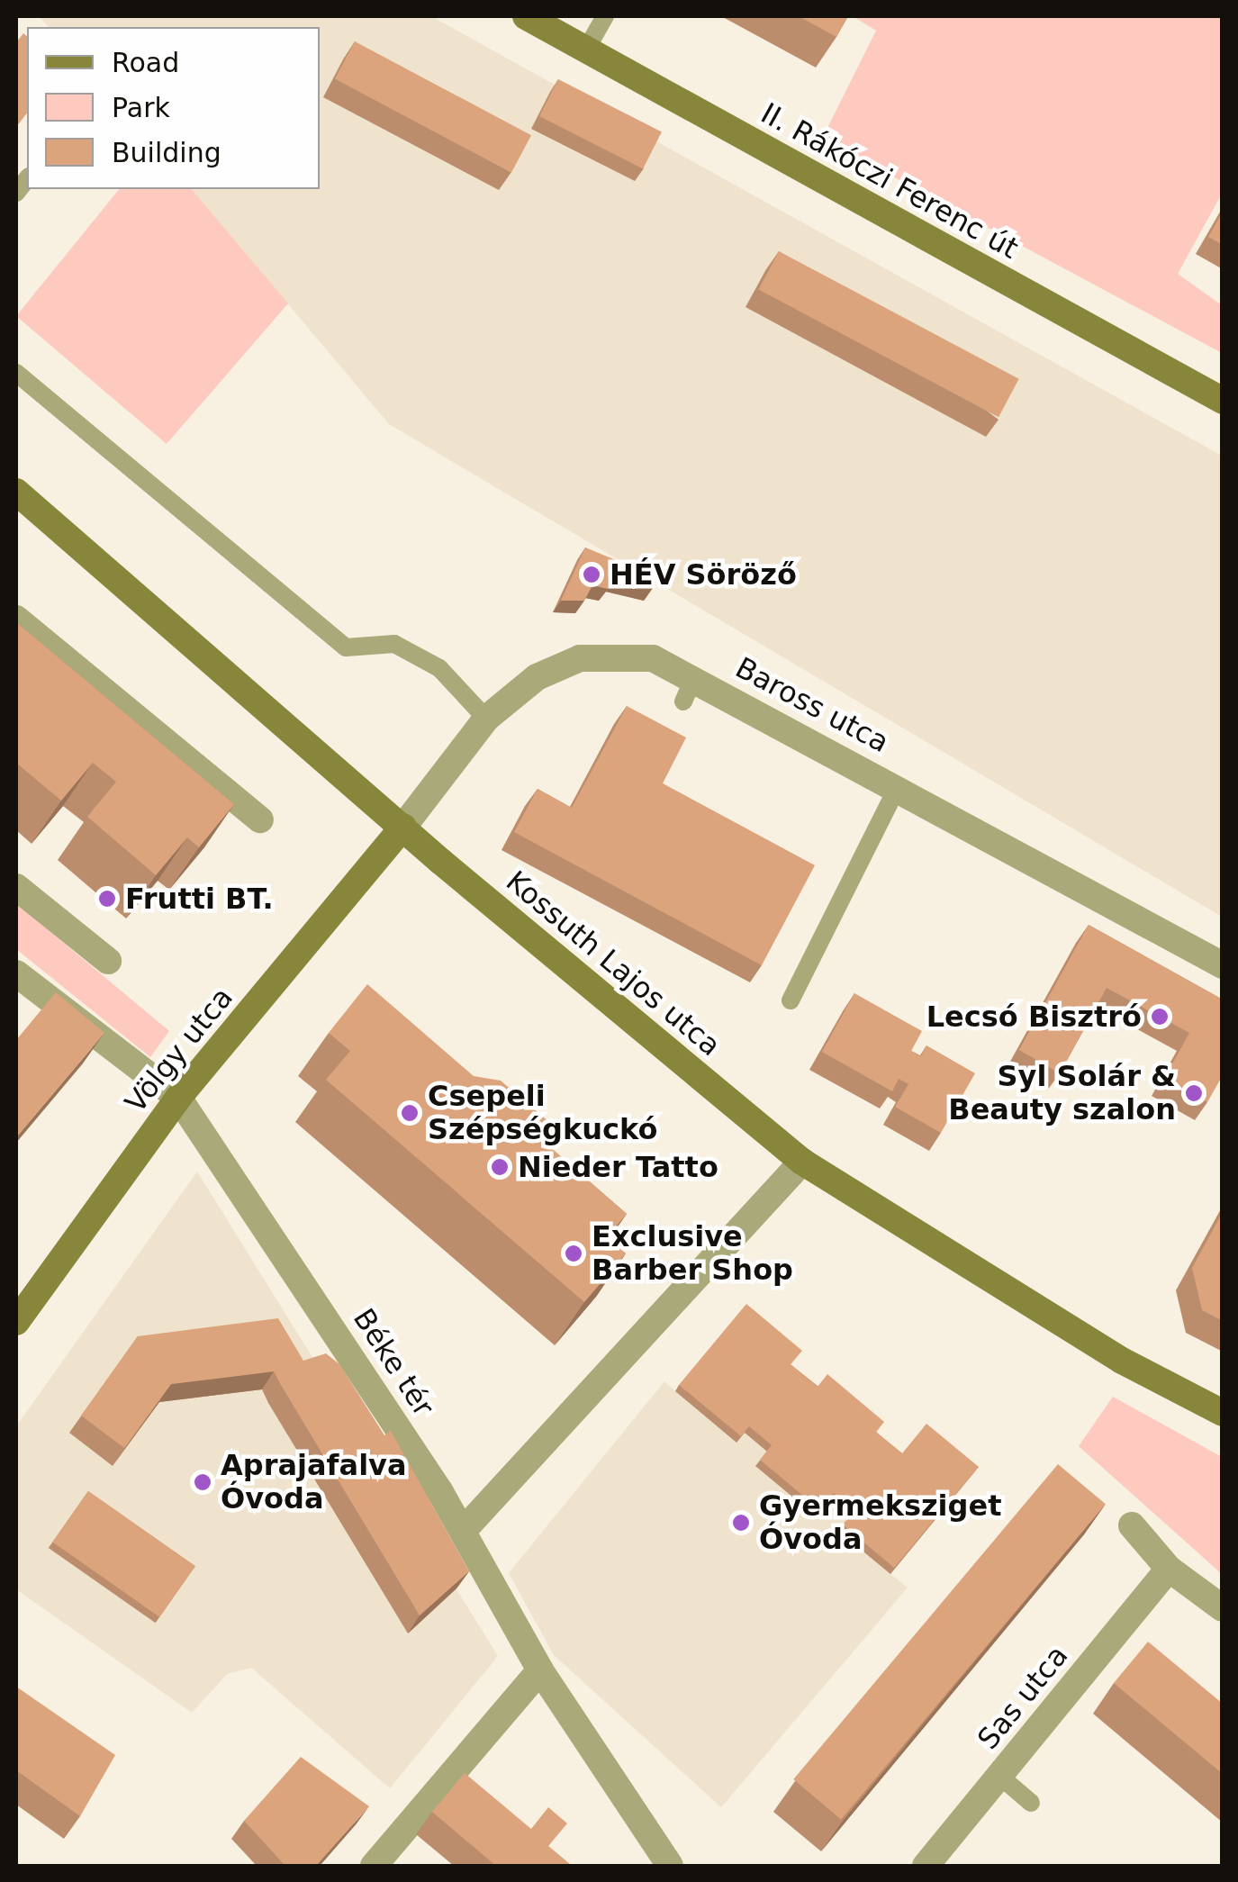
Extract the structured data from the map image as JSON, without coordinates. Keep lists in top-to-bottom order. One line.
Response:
{"streets":{"street":["II. Rákóczi Ferenc út","Baross utca","Kossuth Lajos utca","Völgy utca","Béke tér","Sas utca"]},"crossings":[["Baross utca","Kossuth Lajos utca"],["Baross utca","Völgy utca"],["Kossuth Lajos utca","Völgy utca"],["Völgy utca","Béke tér"]],"places":["HÉV Söröző","Frutti BT.","Lecsó Bisztró","Syl Solár & Beauty szalon","Csepeli Szépségkuckó","Nieder Tatto","Exclusive Barber Shop","Aprajafalva Óvoda","Gyermeksziget Óvoda"],"legend":["Road","Park","Building"]}
